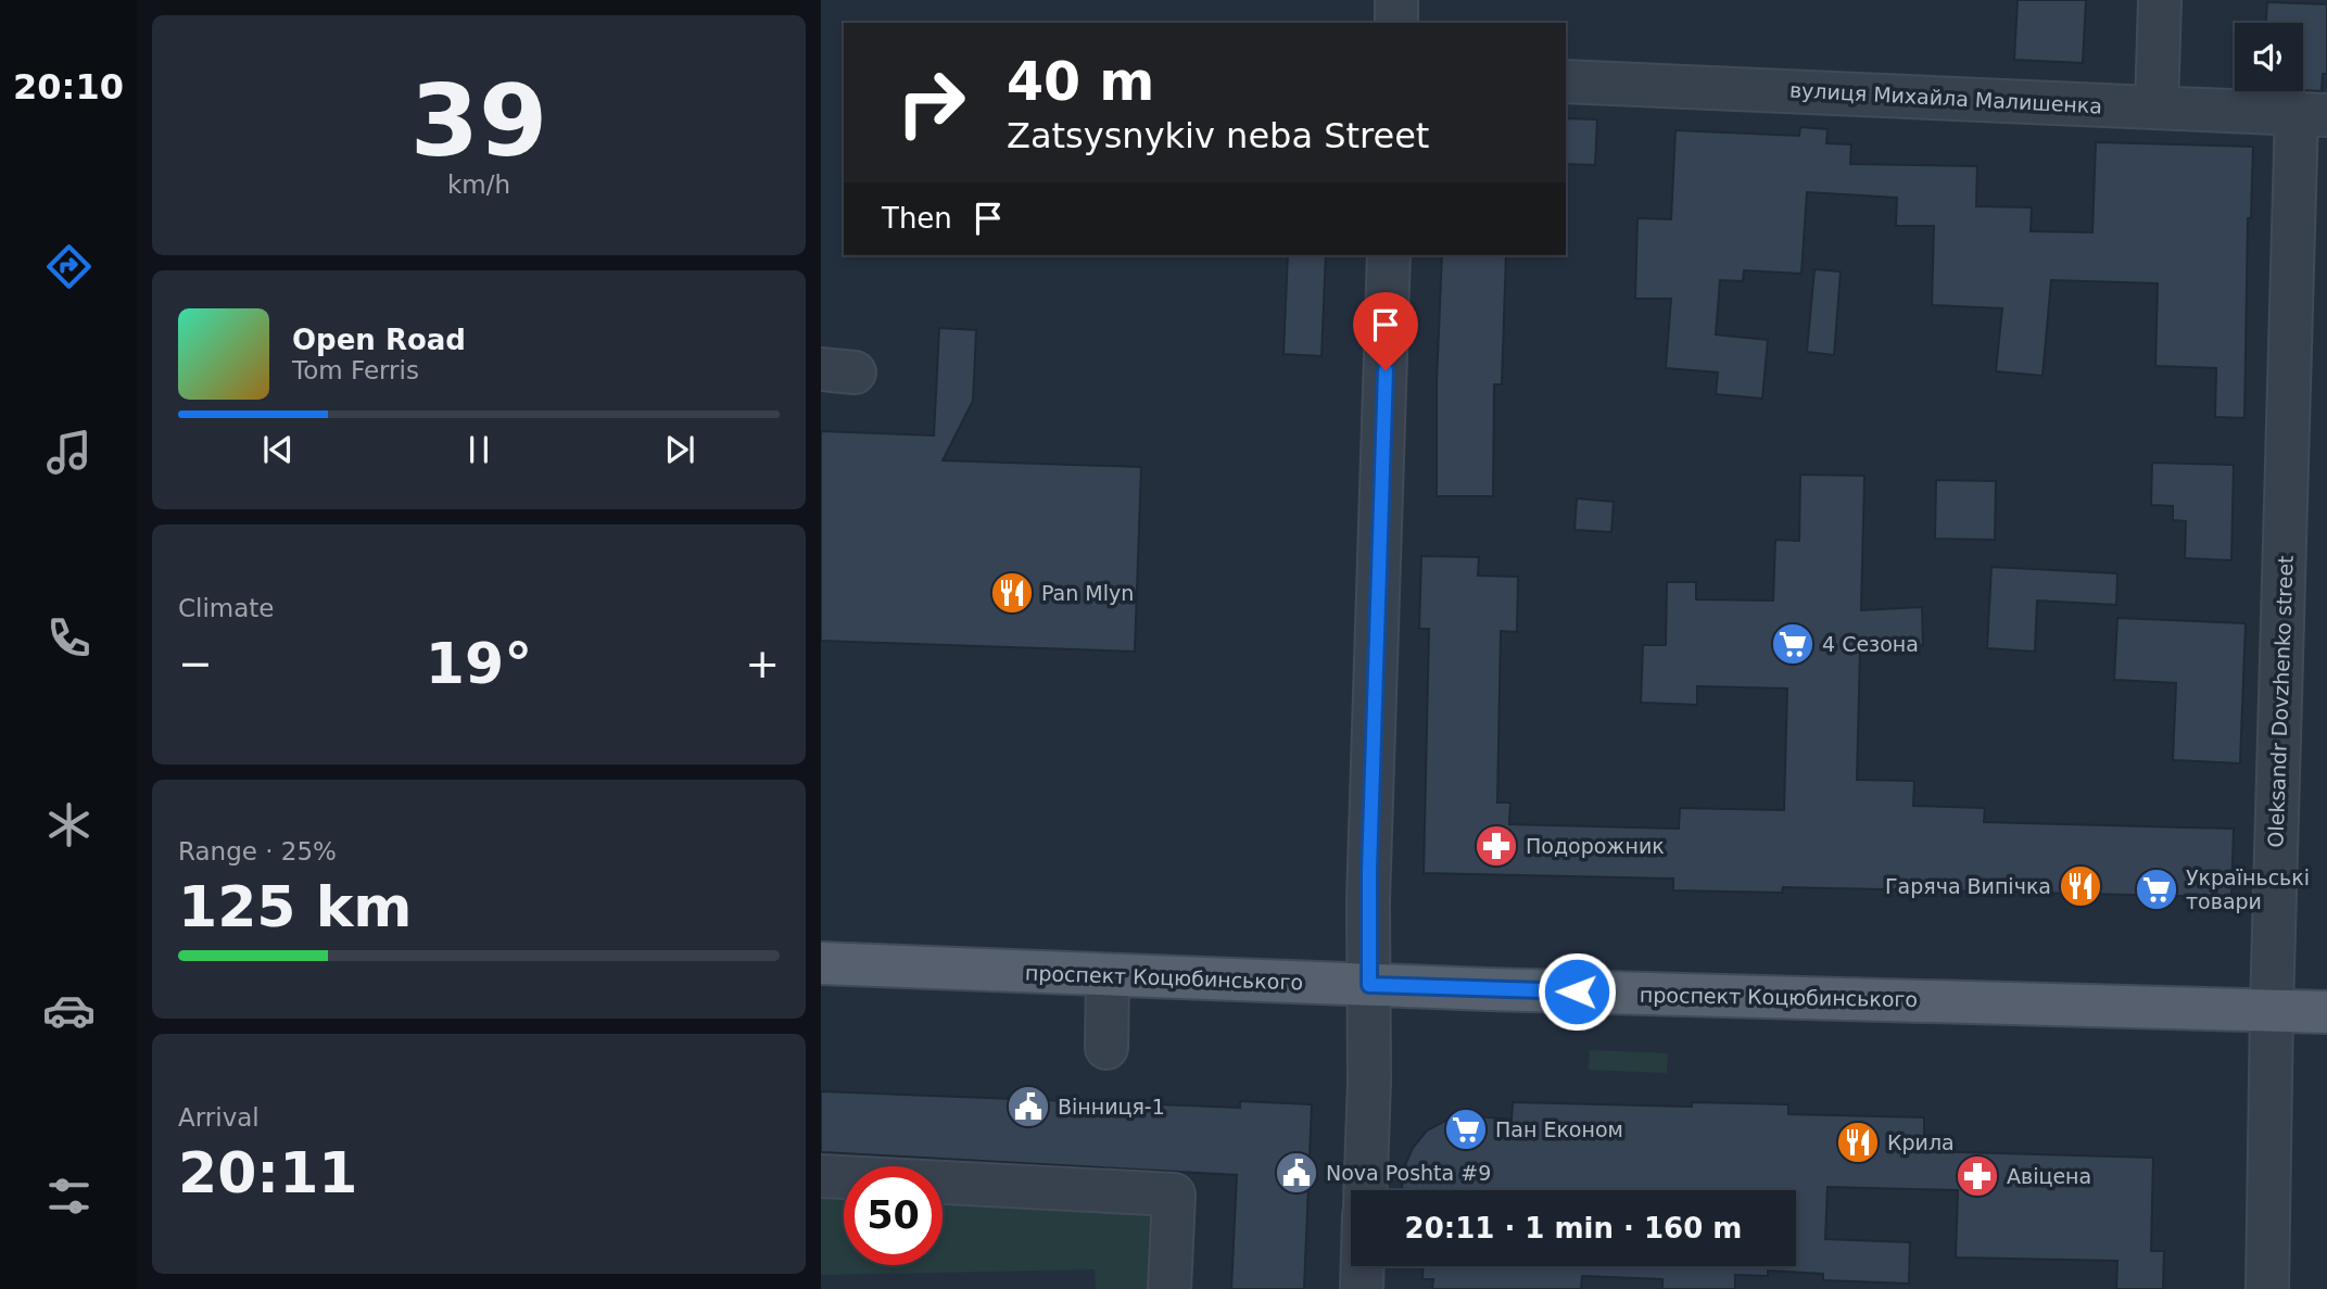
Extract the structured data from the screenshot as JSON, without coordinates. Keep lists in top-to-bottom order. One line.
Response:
{"streets":{"main road":["проспект Коцюбинського"],"street":["вулиця Михайла Малишенка","Oleksandr Dovzhenko street"]},"crossings":[["вулиця Михайла Малишенка","Oleksandr Dovzhenko street"],["Oleksandr Dovzhenko street","проспект Коцюбинського"]],"places":{"restaurant":["Pan Mlyn","Гаряча Випічка","Крила"],"supermarket":["4 Сезона","Україньські товари","Пан Економ"],"pharmacy":["Подорожник","Авіцена"],"public building":["Вінниця-1","Nova Poshta #9"]},"page":{"tabs":"20:10","tile":[["39","km/h"],"Climate",["Range · 25%","125 km"],["Arrival","20:11"]],"turn":["40 m","Zatsysnykiv neba Street"],"then":"Then","song":["Open Road","Tom Ferris"],"heat":["−","19°","+"],"limit":"50","trip":"20:11 · 1 min · 160 m"}}
